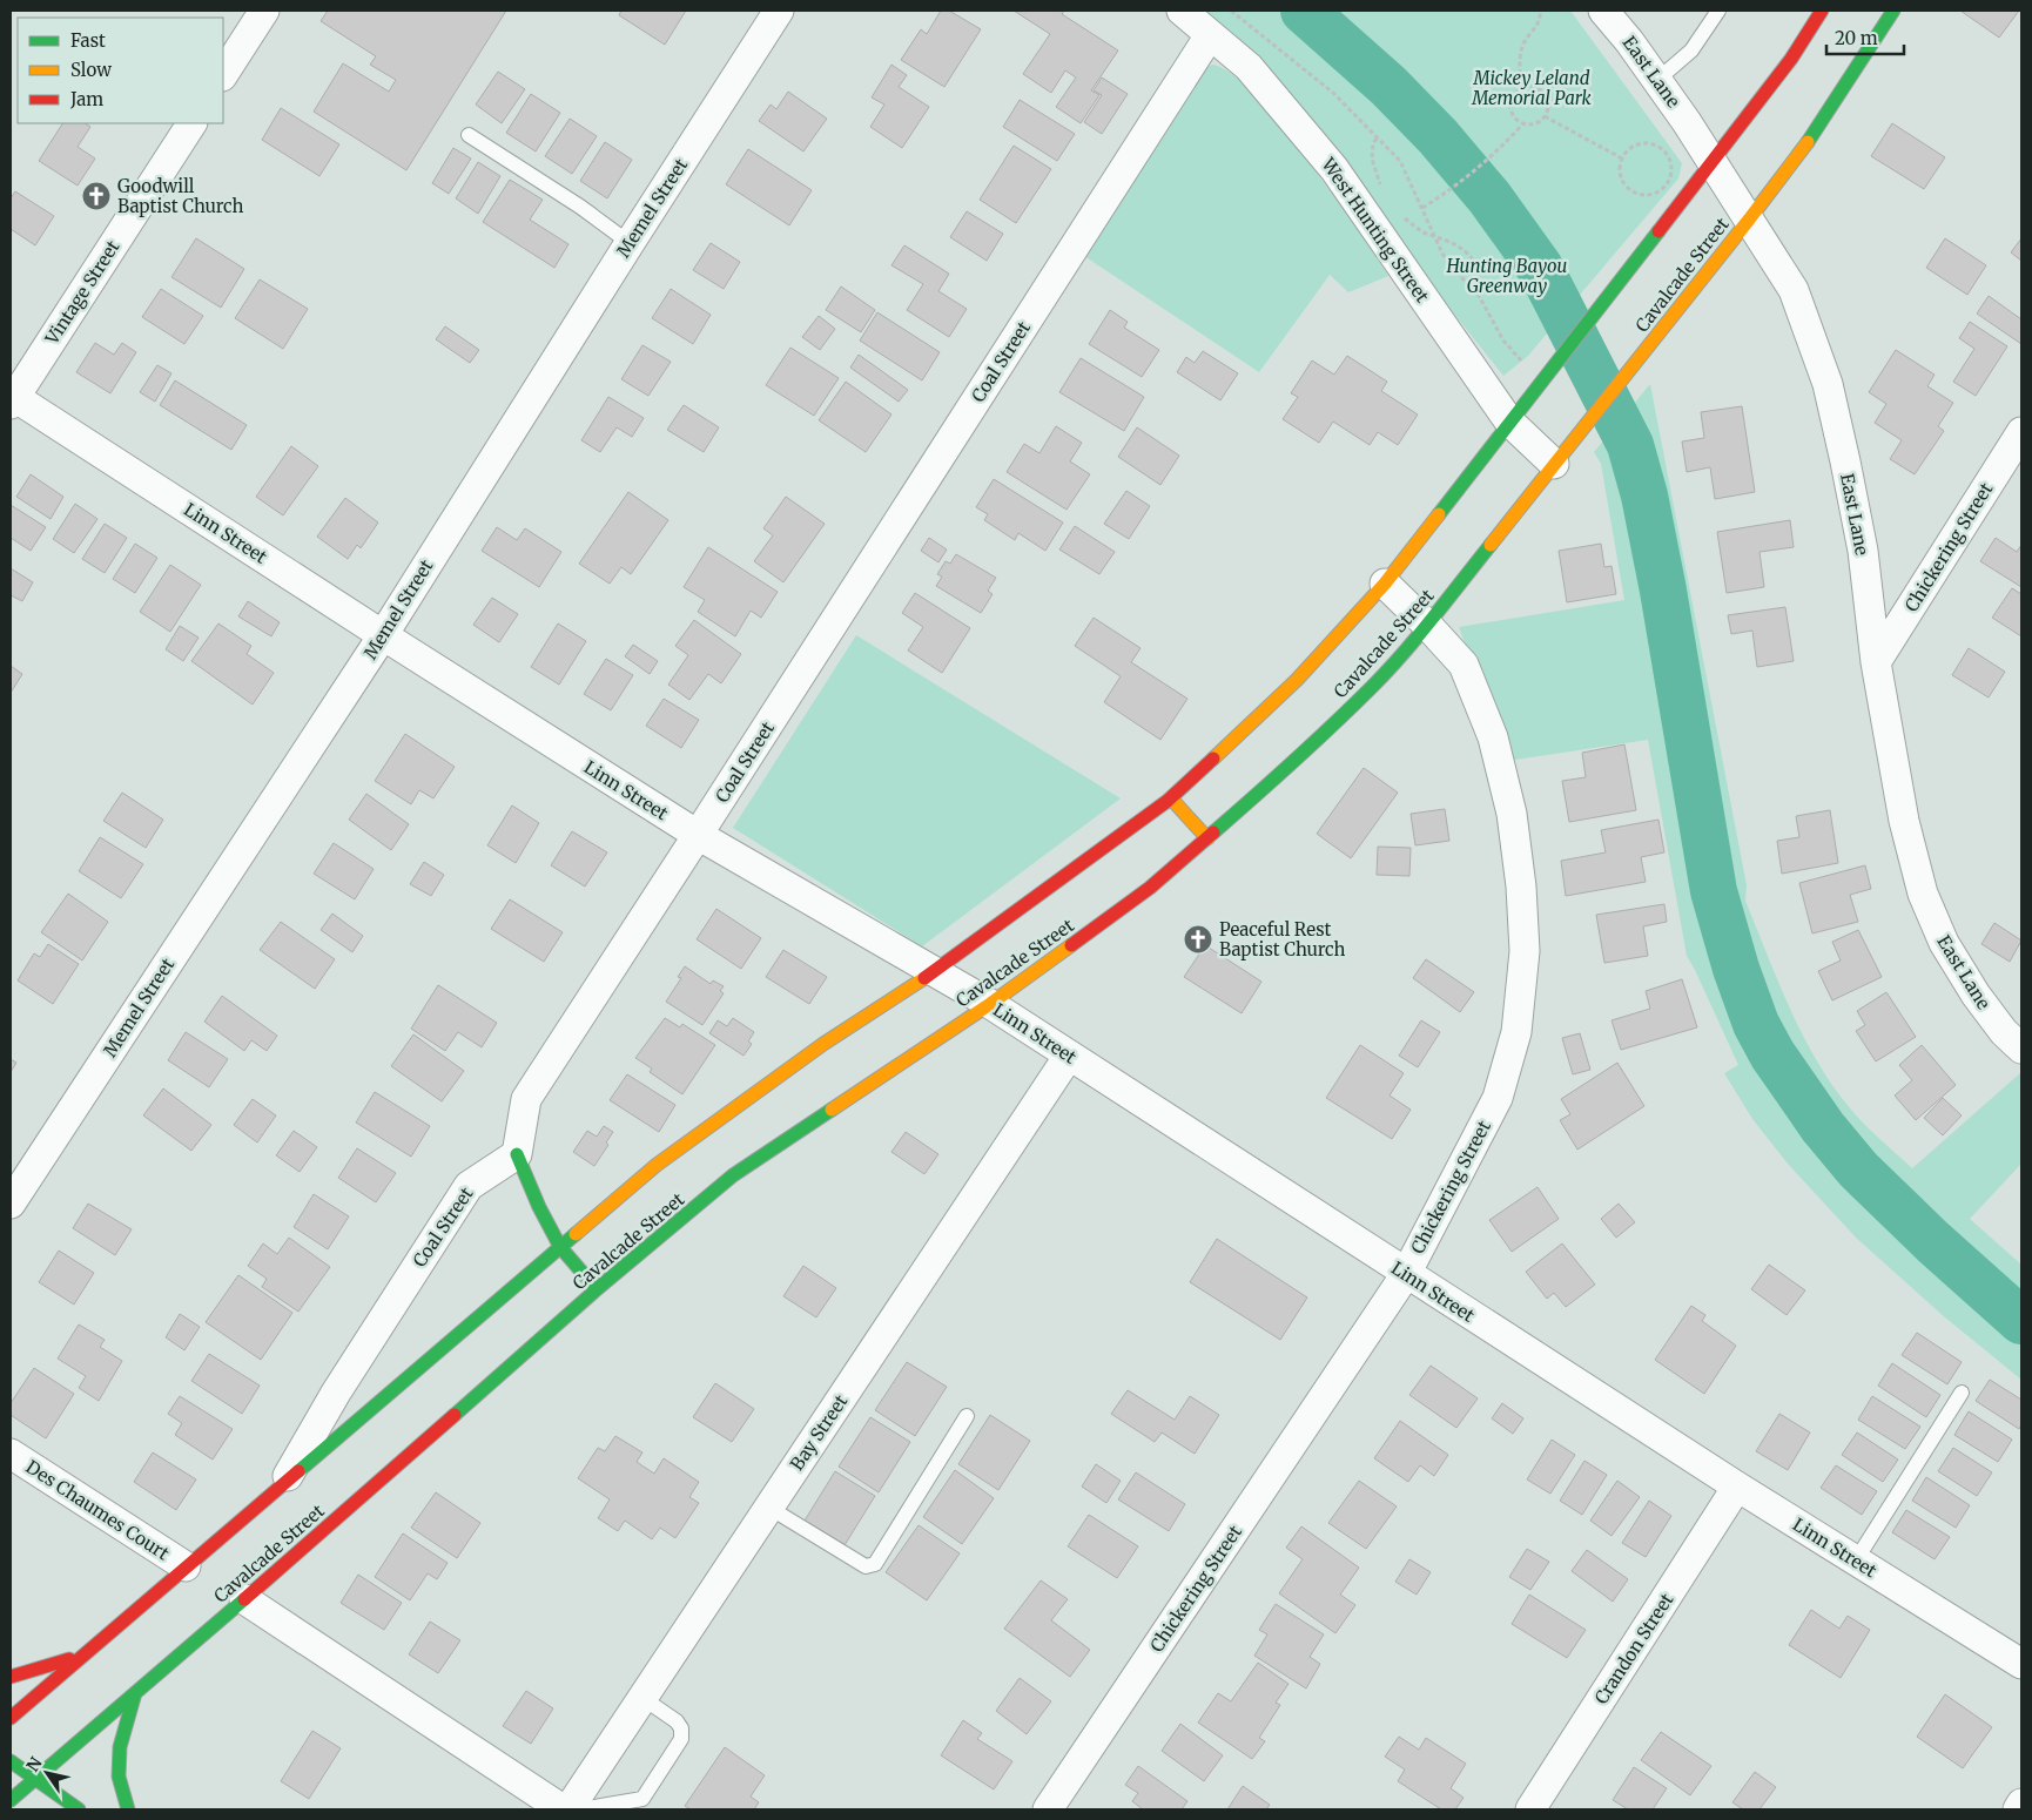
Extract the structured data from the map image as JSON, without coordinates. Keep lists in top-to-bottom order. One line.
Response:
{"streets":{"main road":["Cavalcade Street"],"street":["East Lane","Memel Street","West Hunting Street","Vintage Street","Coal Street","Linn Street","Chickering Street","Bay Street","Des Chaumes Court","Crandon Street"]},"crossings":[["East Lane","Cavalcade Street"],["East Lane","Chickering Street"],["Memel Street","Linn Street"],["West Hunting Street","Cavalcade Street"],["West Hunting Street","Coal Street"],["Cavalcade Street","Linn Street"],["Cavalcade Street","Chickering Street"],["Vintage Street","Linn Street"],["Coal Street","Linn Street"],["Linn Street","Chickering Street"],["Linn Street","Bay Street"],["Linn Street","Crandon Street"]],"parks":["Mickey Leland Memorial Park","Hunting Bayou Greenway"],"places":{"church":["Goodwill Baptist Church","Peaceful Rest Baptist Church"]},"legend":["Fast","Slow","Jam"],"scale_bar":"20 m","north":"top left"}
